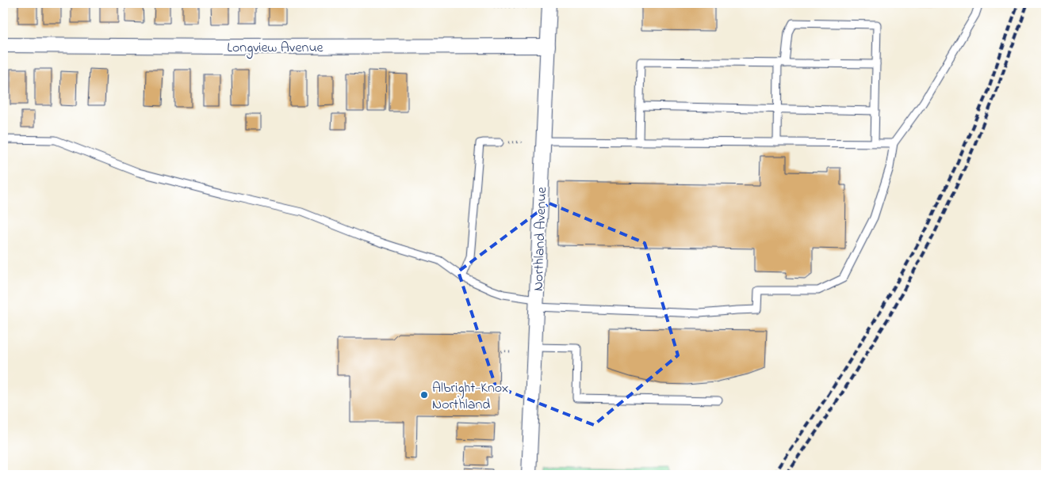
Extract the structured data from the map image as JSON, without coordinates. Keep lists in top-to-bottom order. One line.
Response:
{"streets":{"street":["Longview Avenue","Northland Avenue"]},"crossings":[["Longview Avenue","Northland Avenue"]],"places":["Albright-Knox Northland"]}
